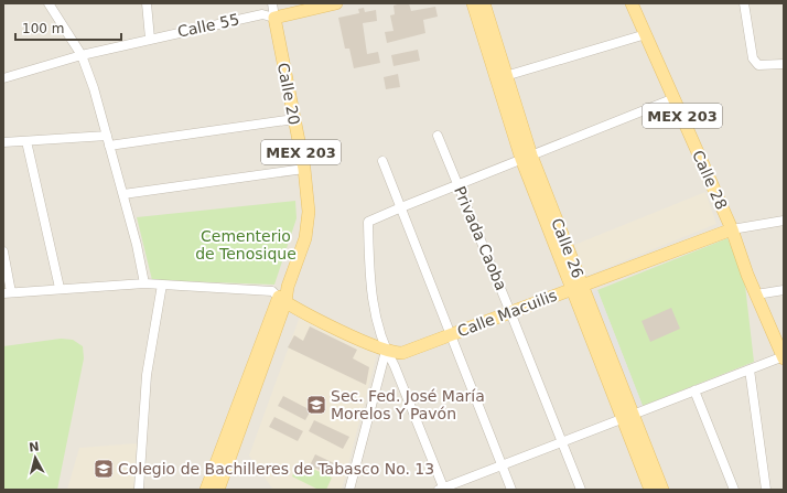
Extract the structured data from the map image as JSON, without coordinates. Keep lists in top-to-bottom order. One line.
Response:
{"streets":{"main road":["Calle 55","Calle 20","MEX 203","Calle 28","Calle 26","Calle Macuilis"],"street":["Privada Caoba"]},"crossings":[["Calle 55","Calle 20"],["Calle 20","Calle Macuilis"],["Calle 28","Calle Macuilis"],["Privada Caoba","Calle Macuilis"],["Calle 26","Calle Macuilis"]],"parks":["Cementerio de Tenosique"],"places":{"school or university":["Sec. Fed. José María Morelos Y Pavón","Colegio de Bachilleres de Tabasco No. 13"]},"scale_bar":"100 m","north":"top"}
